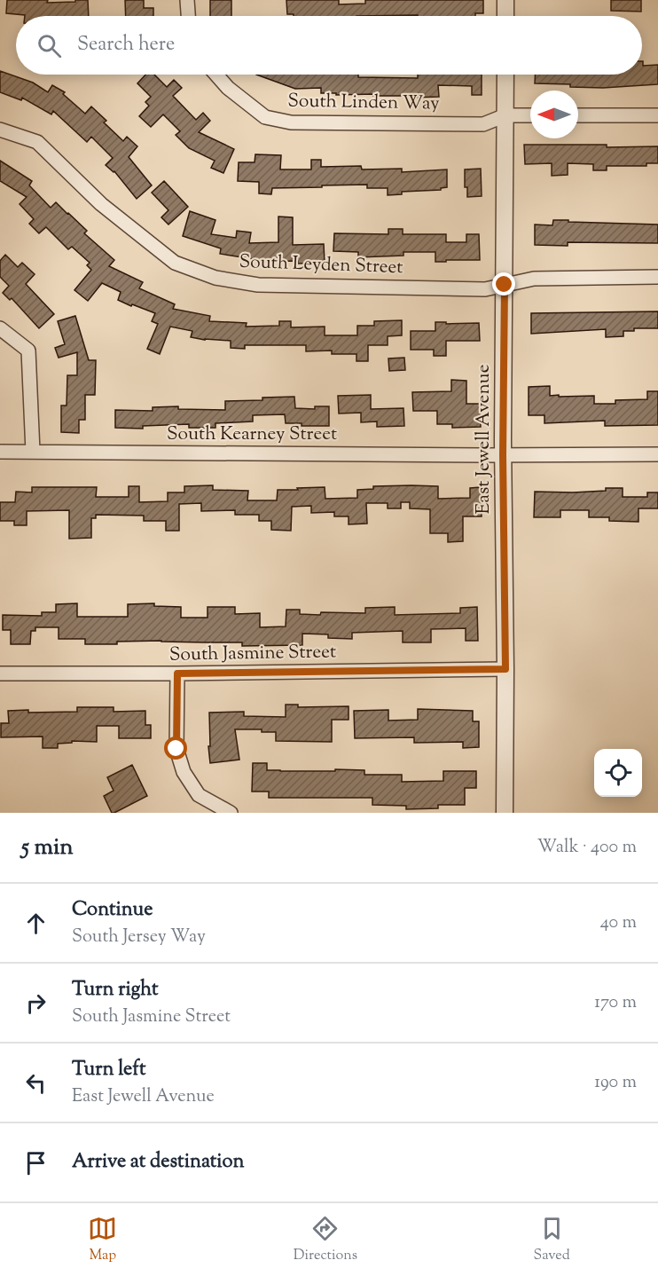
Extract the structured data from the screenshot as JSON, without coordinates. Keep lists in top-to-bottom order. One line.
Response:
{"streets":{"street":["South Linden Way","South Leyden Street","South Kearney Street","East Jewell Avenue","South Jasmine Street"]},"crossings":[["South Linden Way","East Jewell Avenue"],["South Leyden Street","East Jewell Avenue"],["South Kearney Street","East Jewell Avenue"],["East Jewell Avenue","South Jasmine Street"]],"north":"left","page":{"search":"Search here","heading":["5 min","Walk · 400 m"],"list":[["Continue","South Jersey Way","40 m"],["Turn right","South Jasmine Street","170 m"],["Turn left","East Jewell Avenue","190 m"],"Arrive at destination"],"nav":["Map","Directions","Saved"]}}
